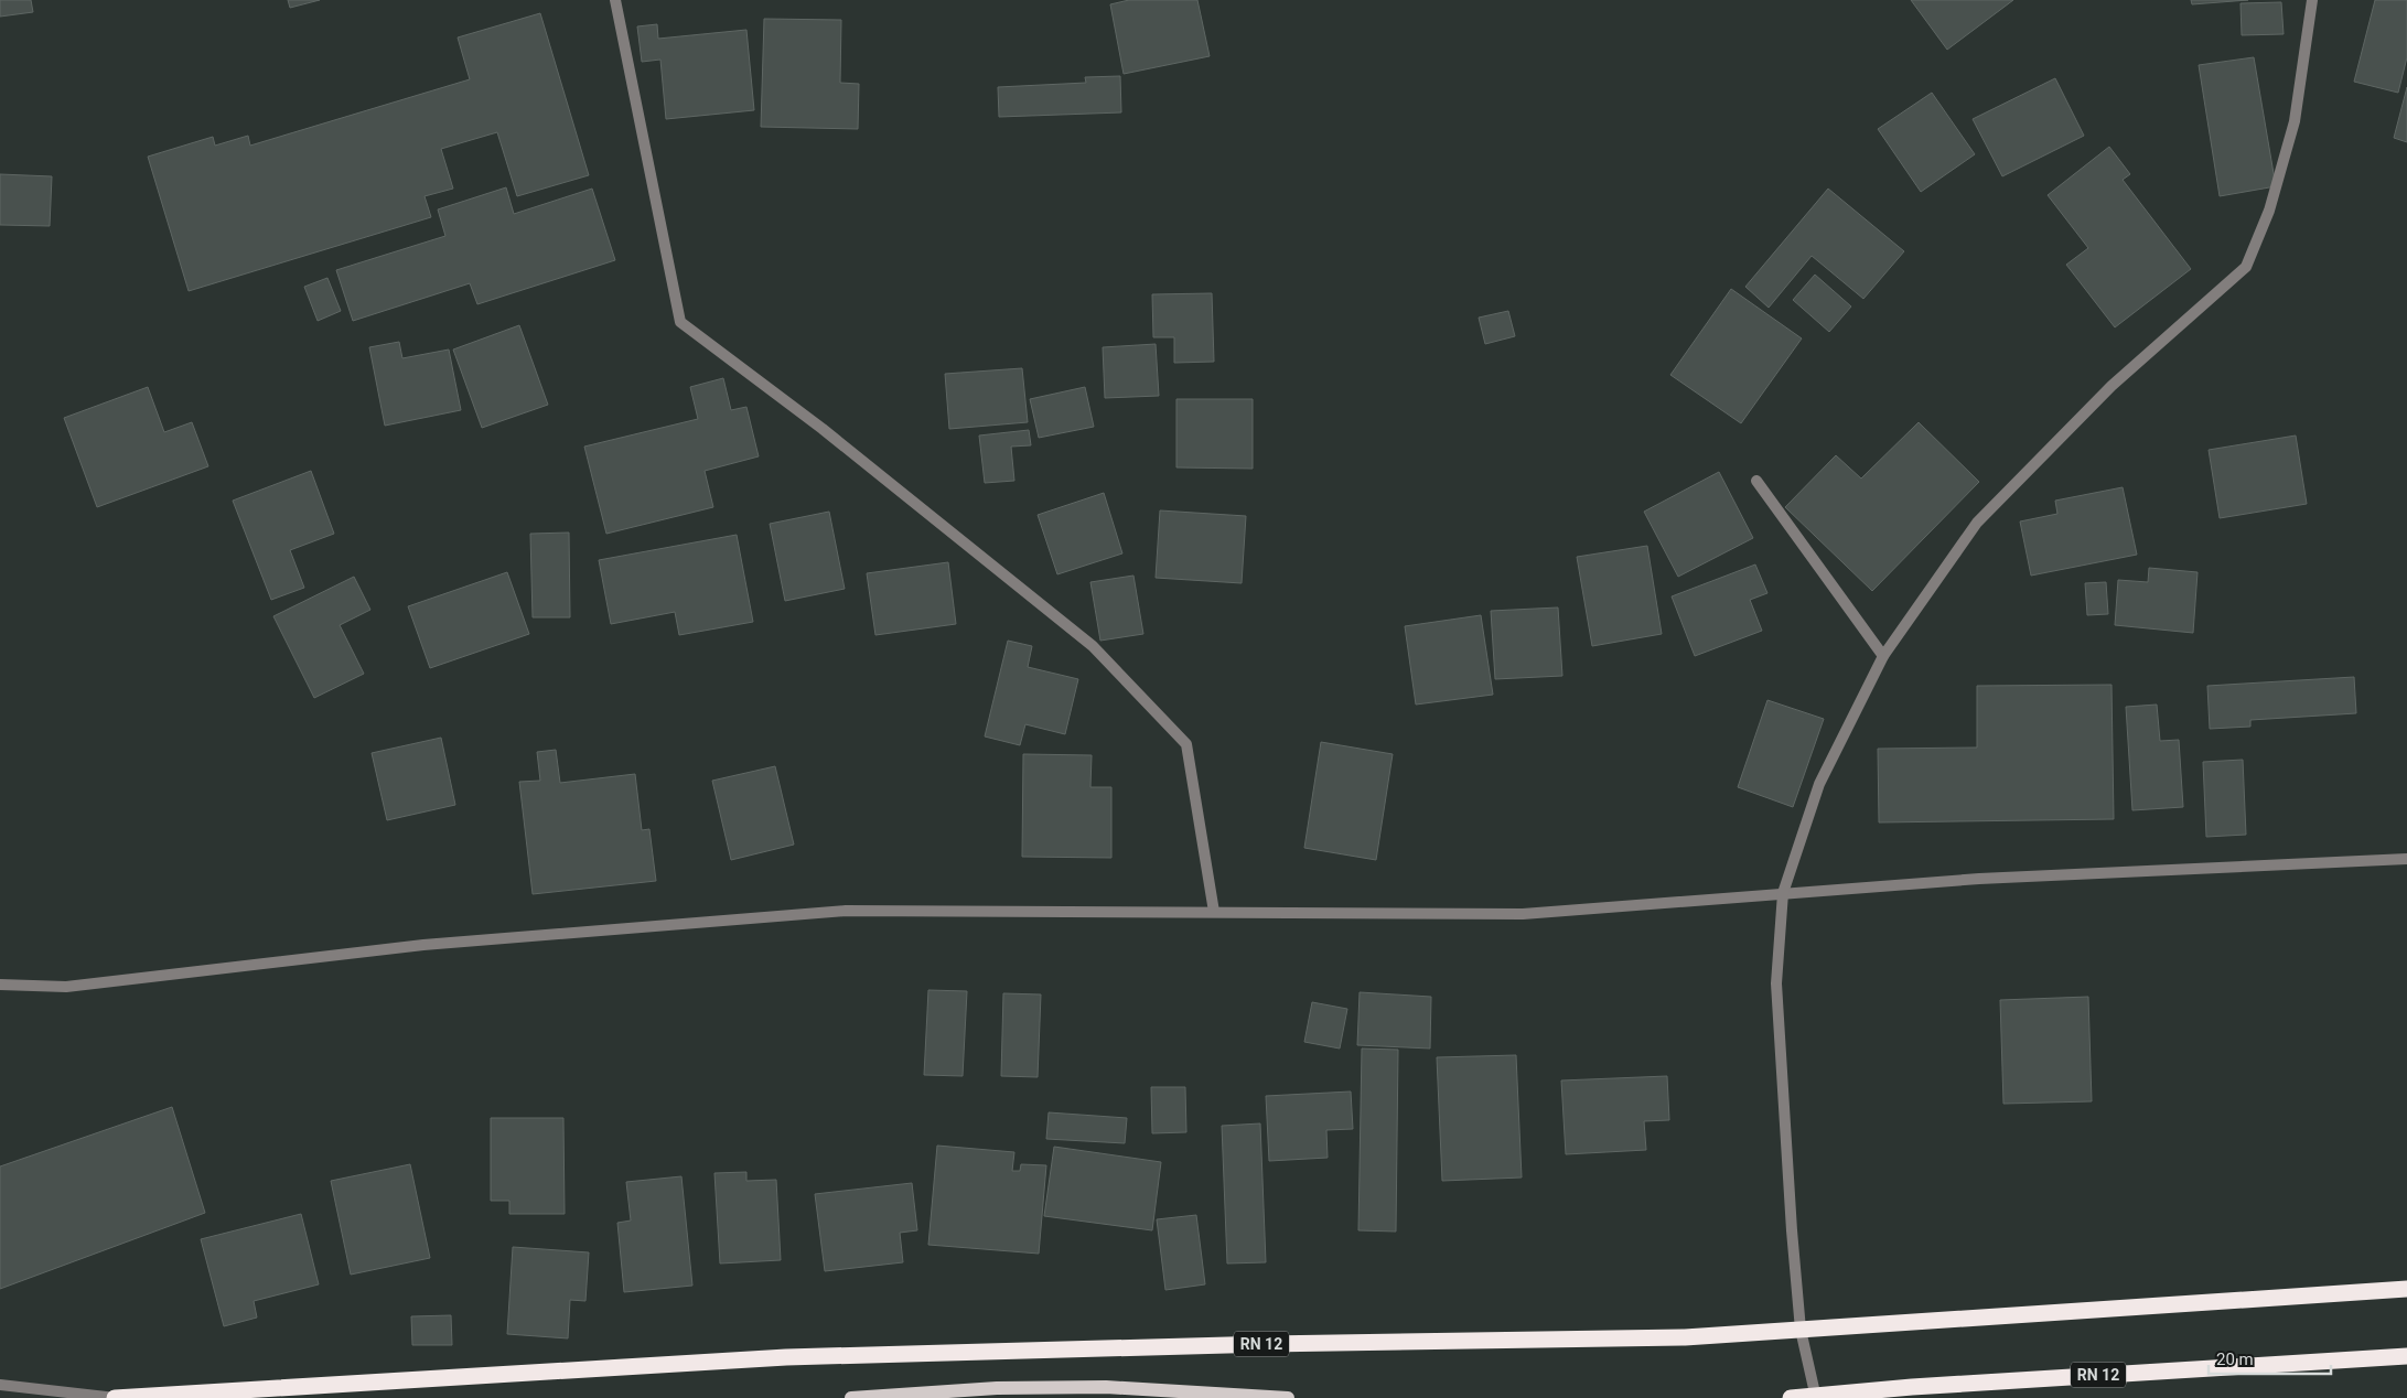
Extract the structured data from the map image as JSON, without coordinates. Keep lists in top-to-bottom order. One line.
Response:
{"streets":{"highway":["RN 12"]},"scale_bar":"20 m"}
